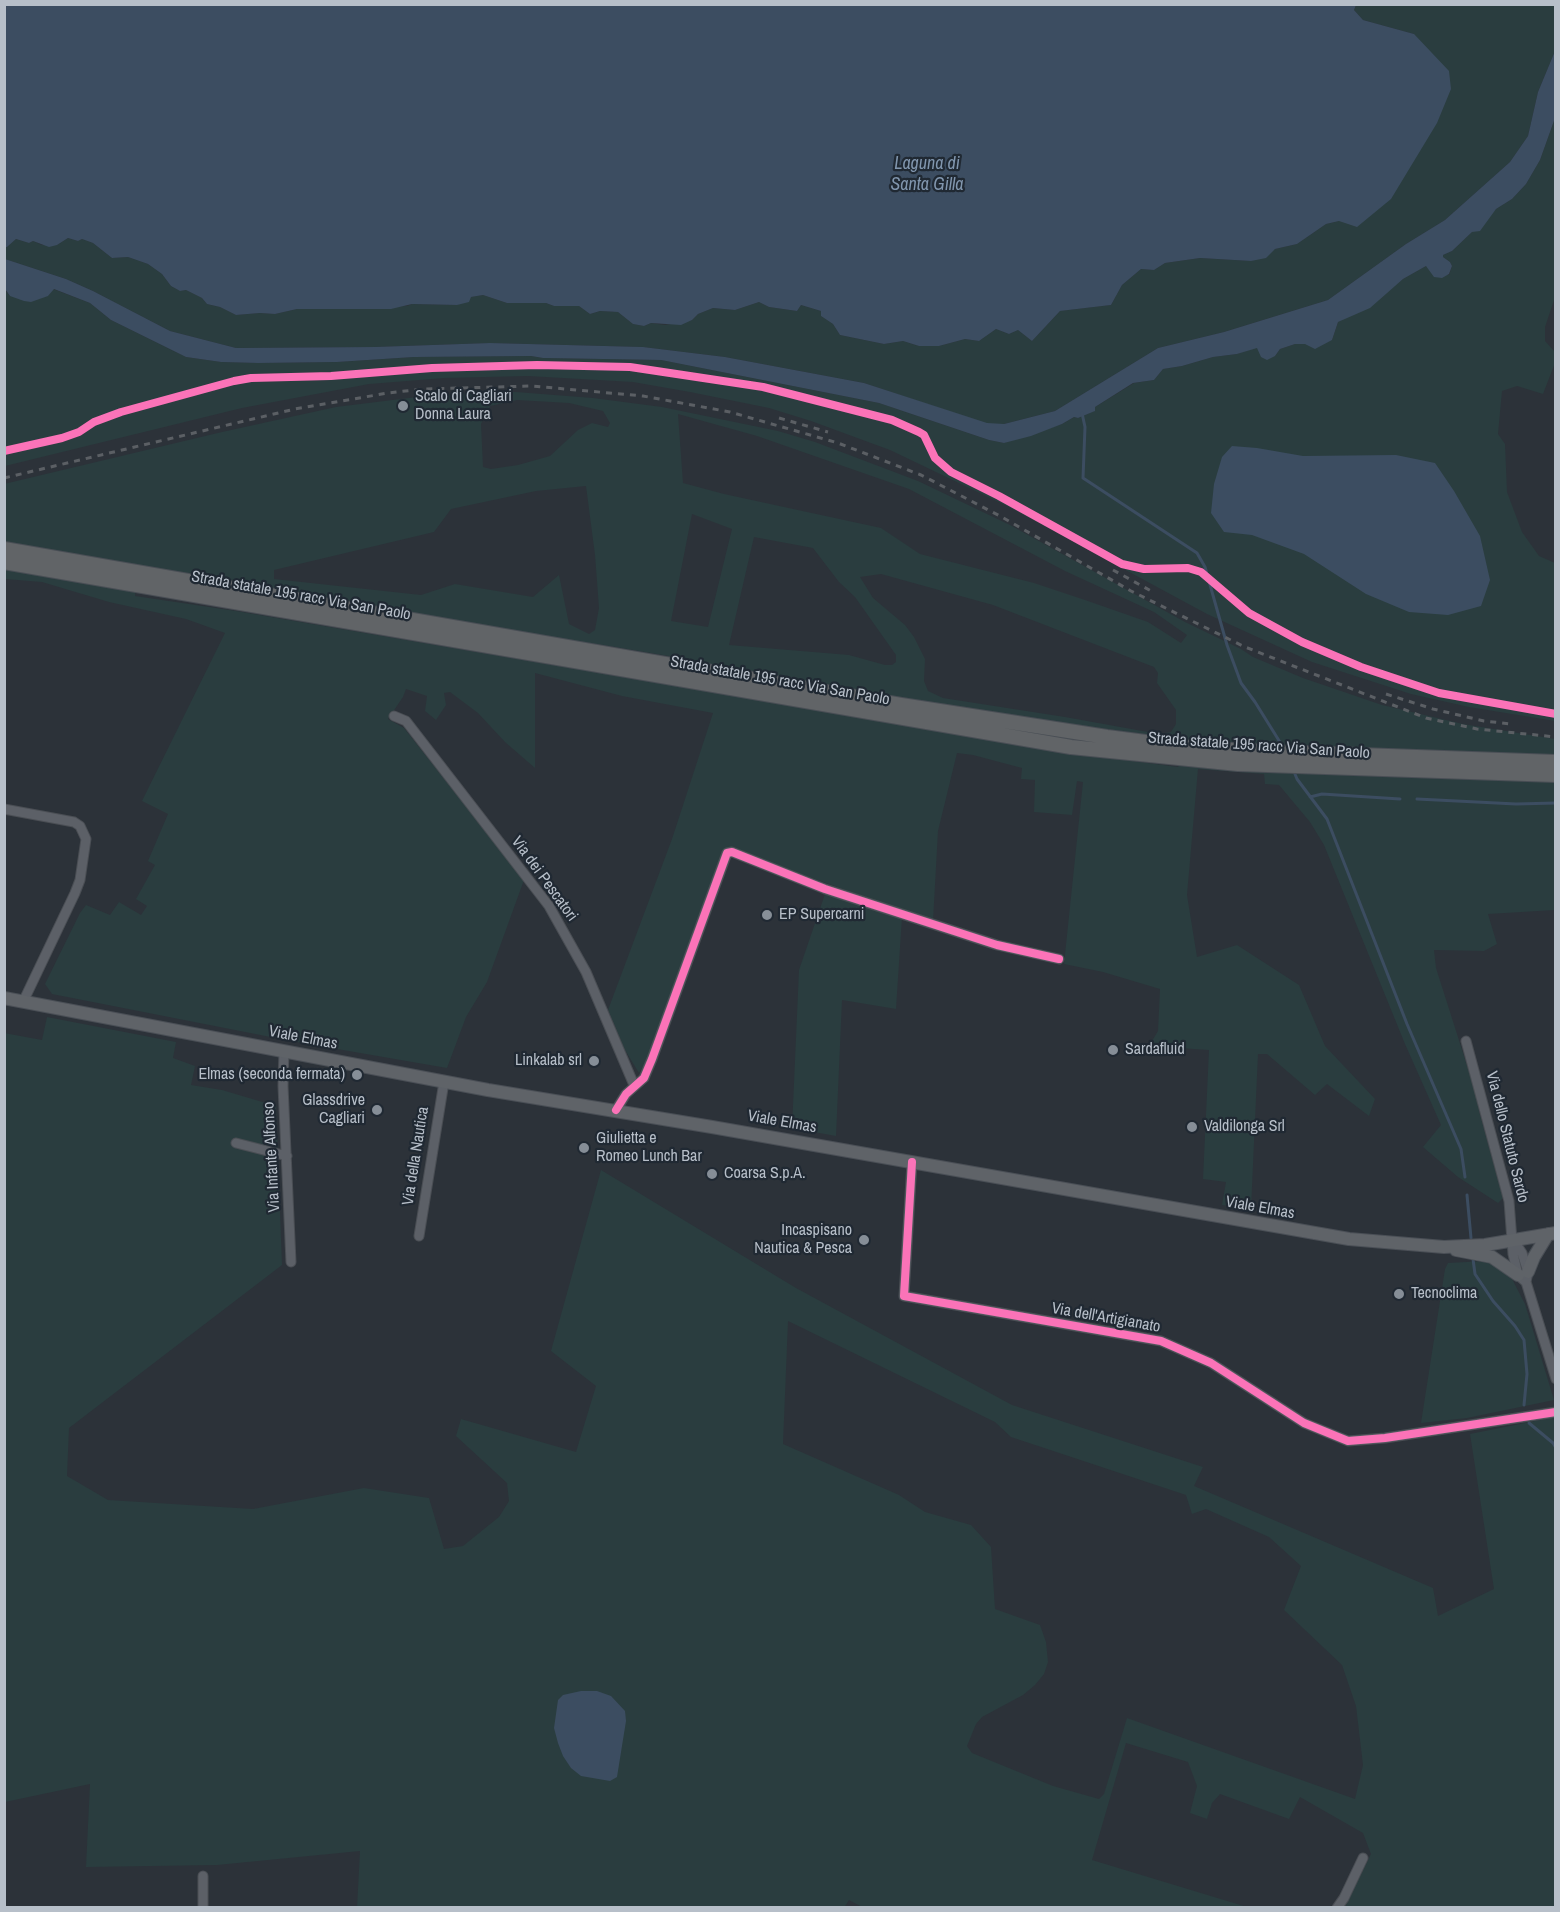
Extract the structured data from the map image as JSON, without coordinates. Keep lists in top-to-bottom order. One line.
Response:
{"streets":{"highway":["Strada statale 195 racc Via San Paolo"],"main road":["Viale Elmas"],"street":["Via dei Pescatori","Via dello Statuto Sardo","Via della Nautica","Via Infante Alfonso","Via dell'Artigianato"]},"crossings":[["Viale Elmas","Via dello Statuto Sardo"],["Viale Elmas","Via della Nautica"],["Viale Elmas","Via Infante Alfonso"],["Viale Elmas","Via dell'Artigianato"]],"water":["Laguna di Santa Gilla"],"places":["Scalo di Cagliari Donna Laura","EP Supercarni","Sardafluid","Linkalab srl","Elmas (seconda fermata)","Glassdrive Cagliari","Valdilonga Srl","Giulietta e Romeo Lunch Bar","Coarsa S.p.A.","Incaspisano Nautica & Pesca","Tecnoclima"]}
